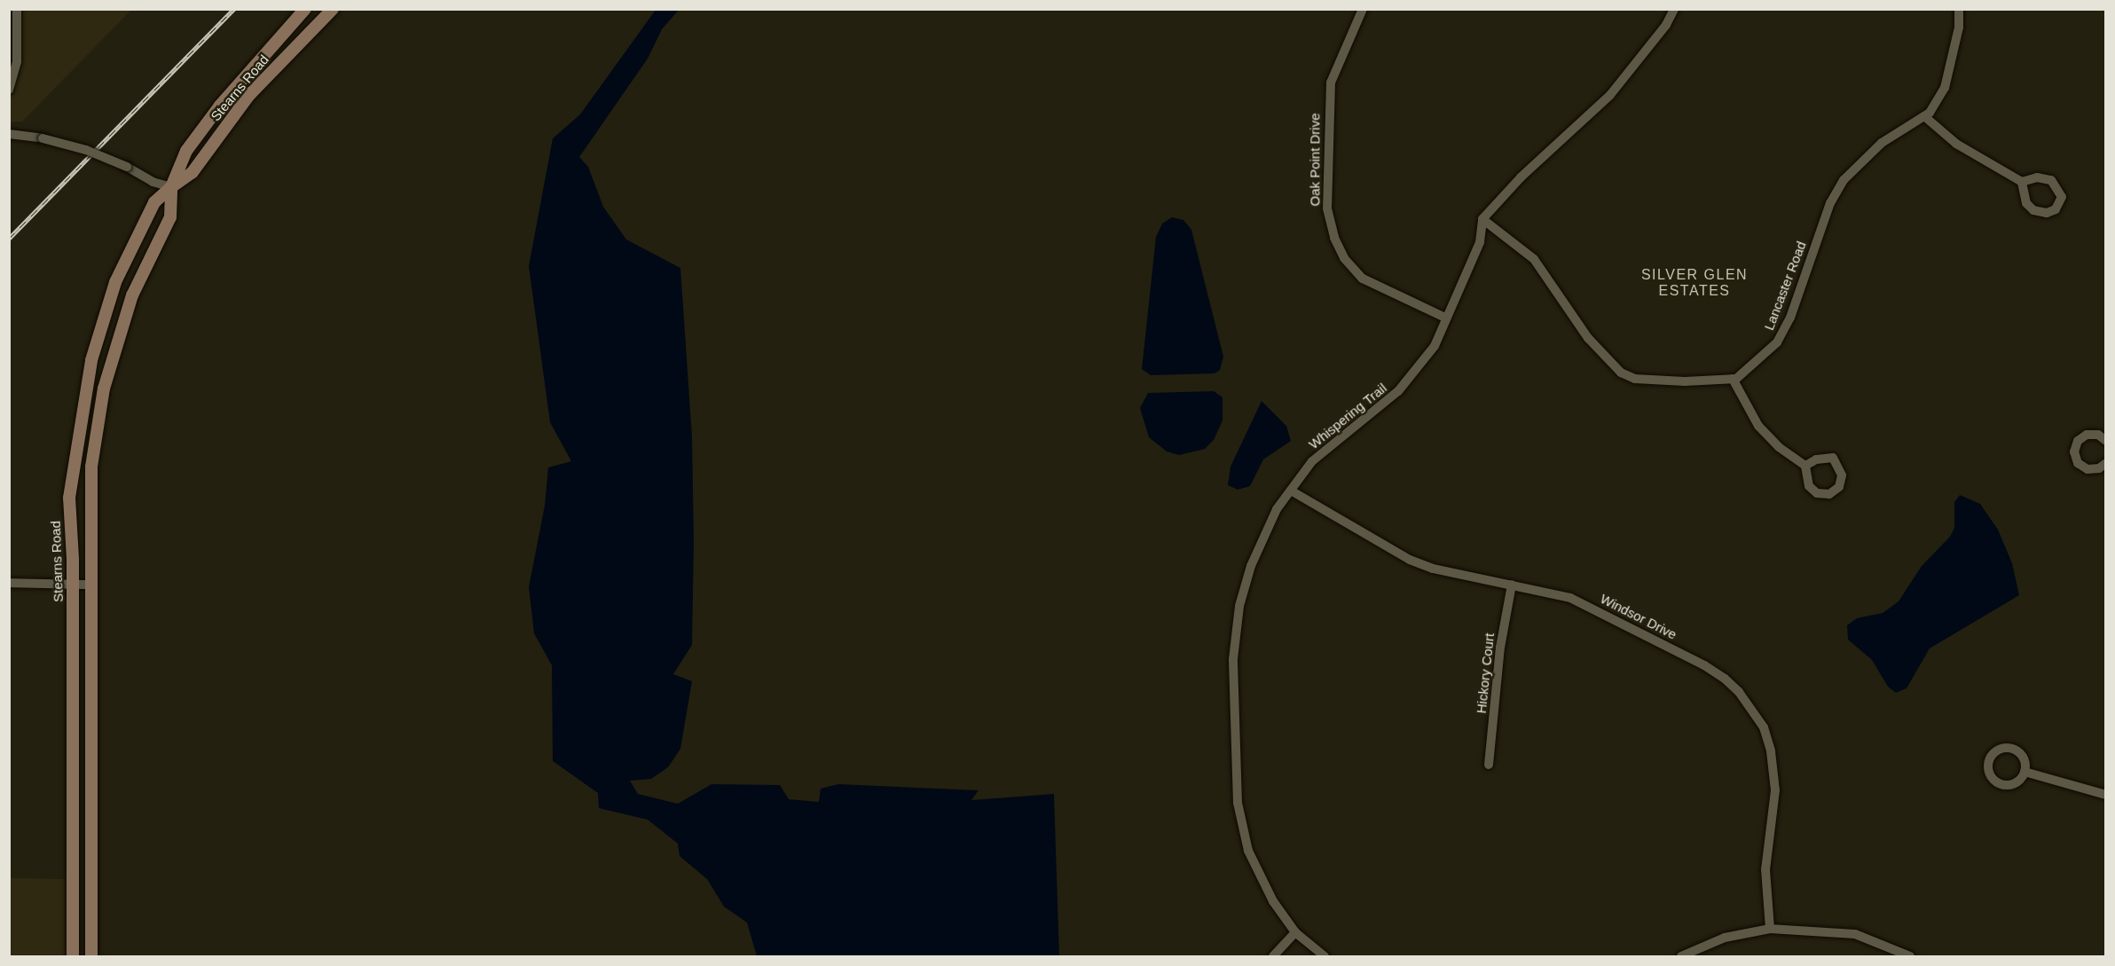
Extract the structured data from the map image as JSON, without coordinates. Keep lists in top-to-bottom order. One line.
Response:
{"streets":{"main road":["Stearns Road"],"street":["Oak Point Drive","Lancaster Road","Whispering Trail","Windsor Drive","Hickory Court"]},"crossings":[["Oak Point Drive","Whispering Trail"],["Whispering Trail","Windsor Drive"],["Windsor Drive","Hickory Court"]],"districts":["SILVER GLEN ESTATES"]}
